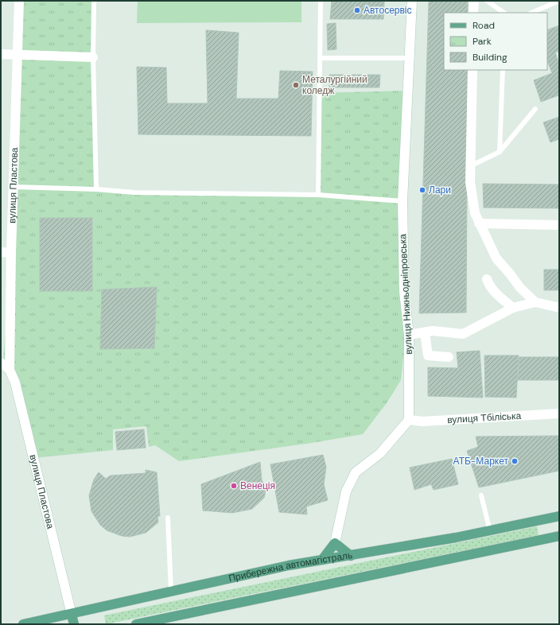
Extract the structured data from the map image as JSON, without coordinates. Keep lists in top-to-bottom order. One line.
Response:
{"streets":{"main road":["Прибережна автомагістраль"],"street":["вулиця Пластова","вулиця Нижньодніпровська","вулиця Тбіліська"]},"crossings":[["вулиця Пластова","Прибережна автомагістраль"],["вулиця Нижньодніпровська","вулиця Тбіліська"]],"places":["Автосервіс","Металургійний коледж","Лари","АТБ-Маркет","Венеція"],"legend":["Road","Park","Building"]}
